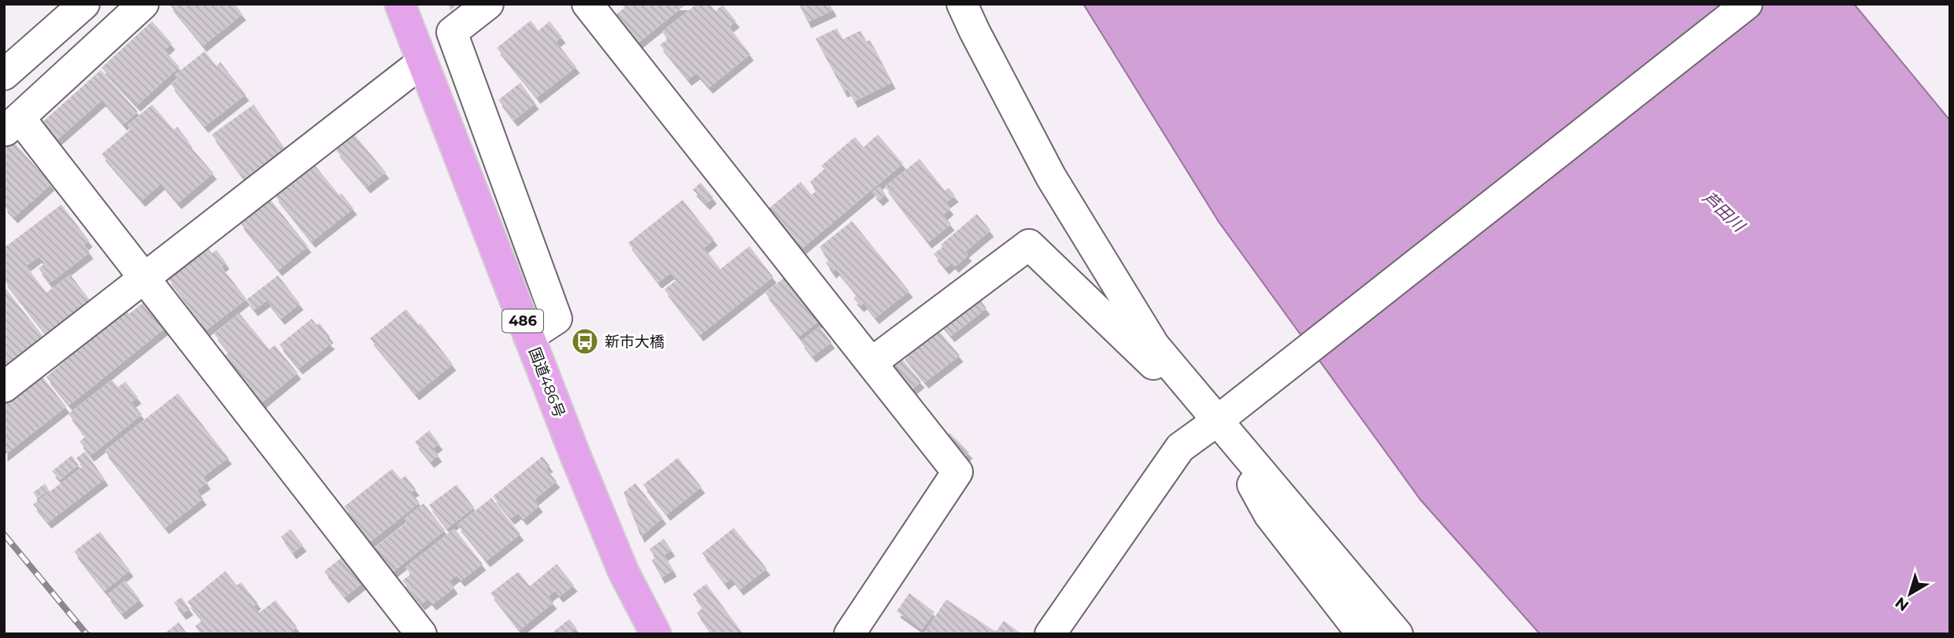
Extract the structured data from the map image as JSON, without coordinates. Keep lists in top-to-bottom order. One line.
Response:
{"streets":{"highway":["486","国道486号"]},"water":["芦田川"],"places":{"bus stop":["新市大橋"]},"north":"bottom left"}
